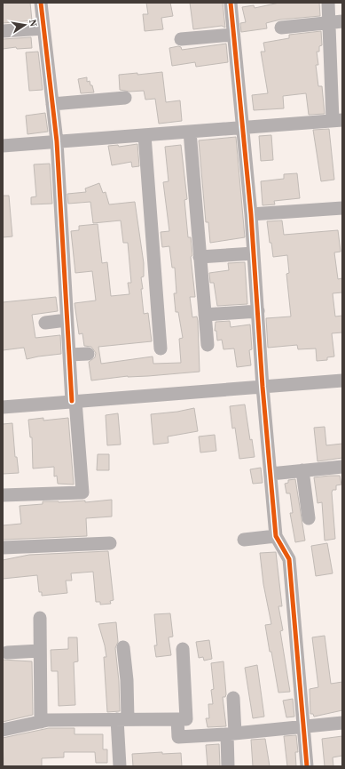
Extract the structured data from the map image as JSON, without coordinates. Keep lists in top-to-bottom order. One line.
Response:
{"north":"right"}
